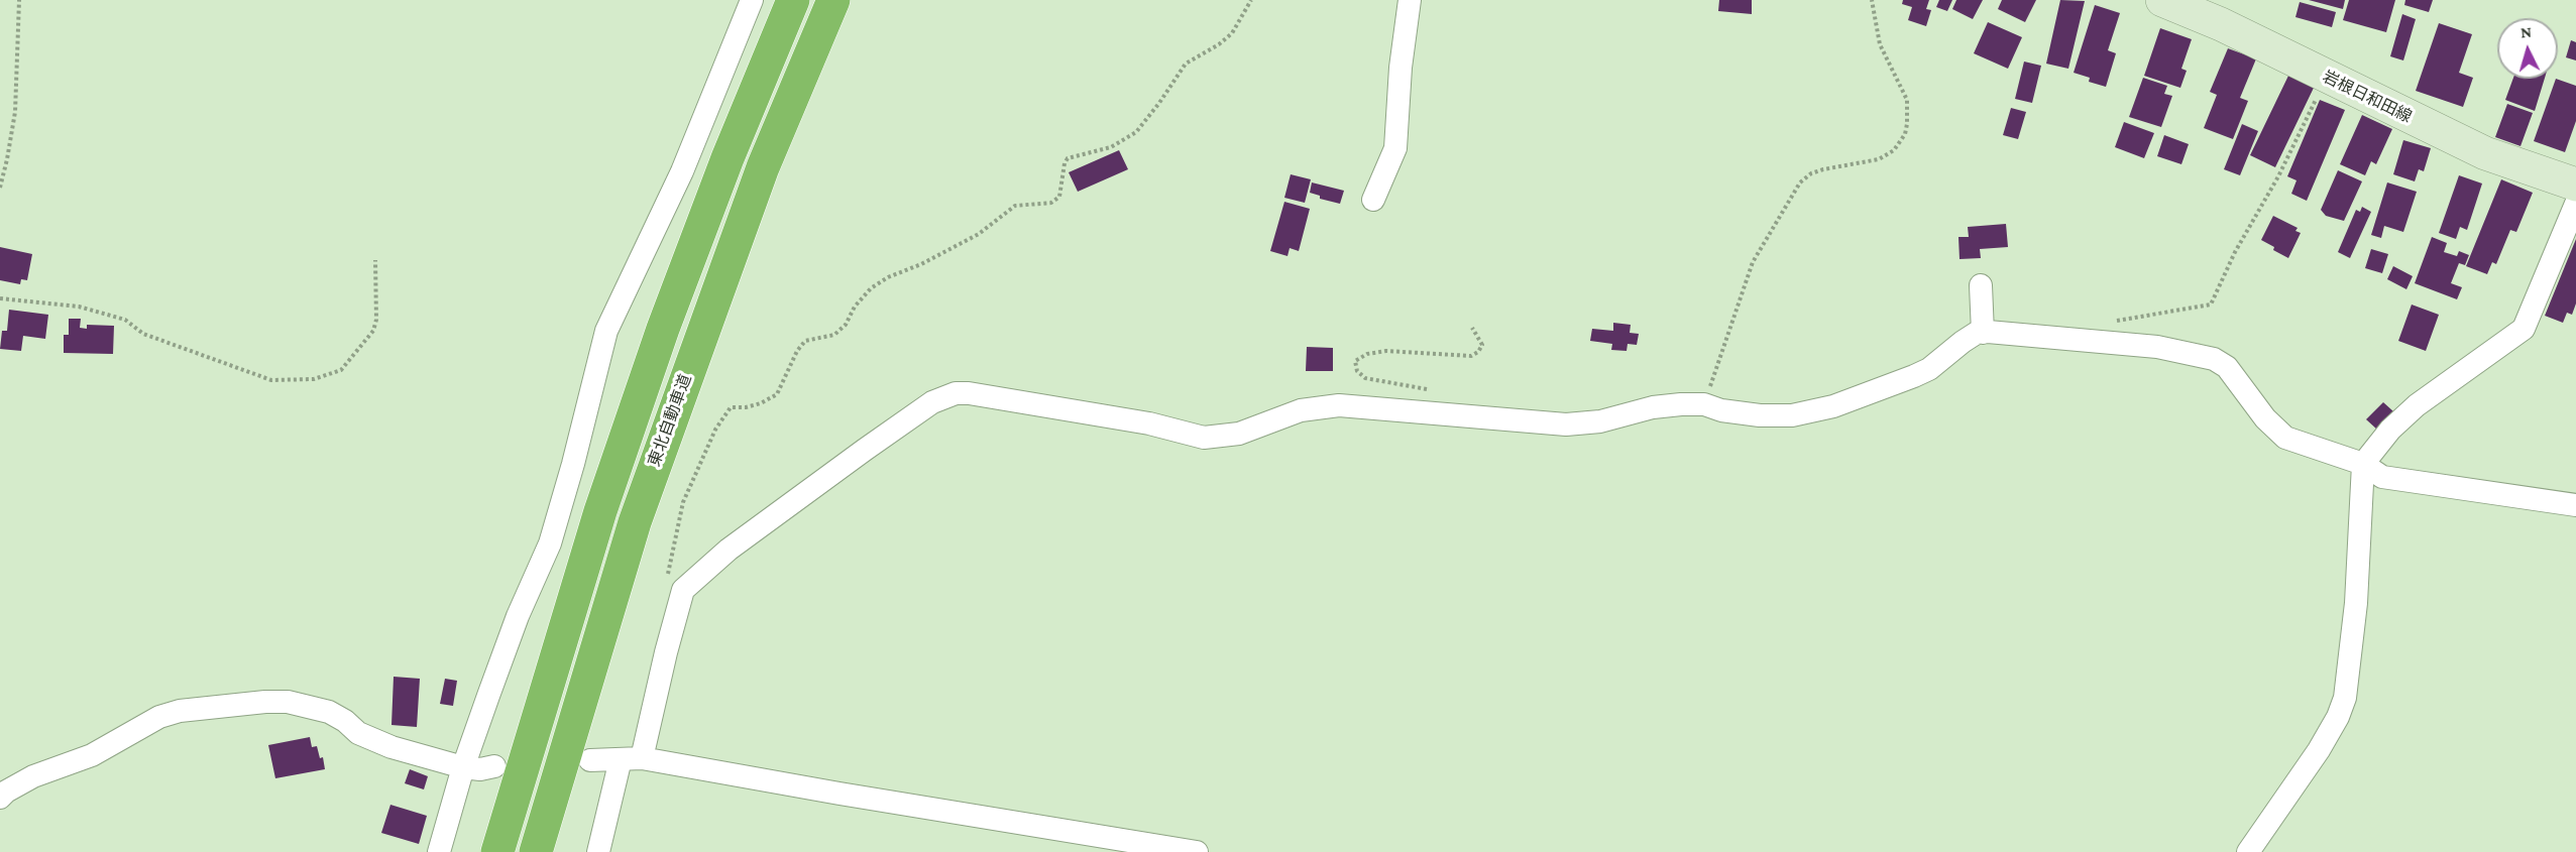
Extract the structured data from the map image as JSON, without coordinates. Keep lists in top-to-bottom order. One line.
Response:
{"streets":{"highway":["東北自動車道"],"main road":["岩根日和田線"]},"north":"top"}
